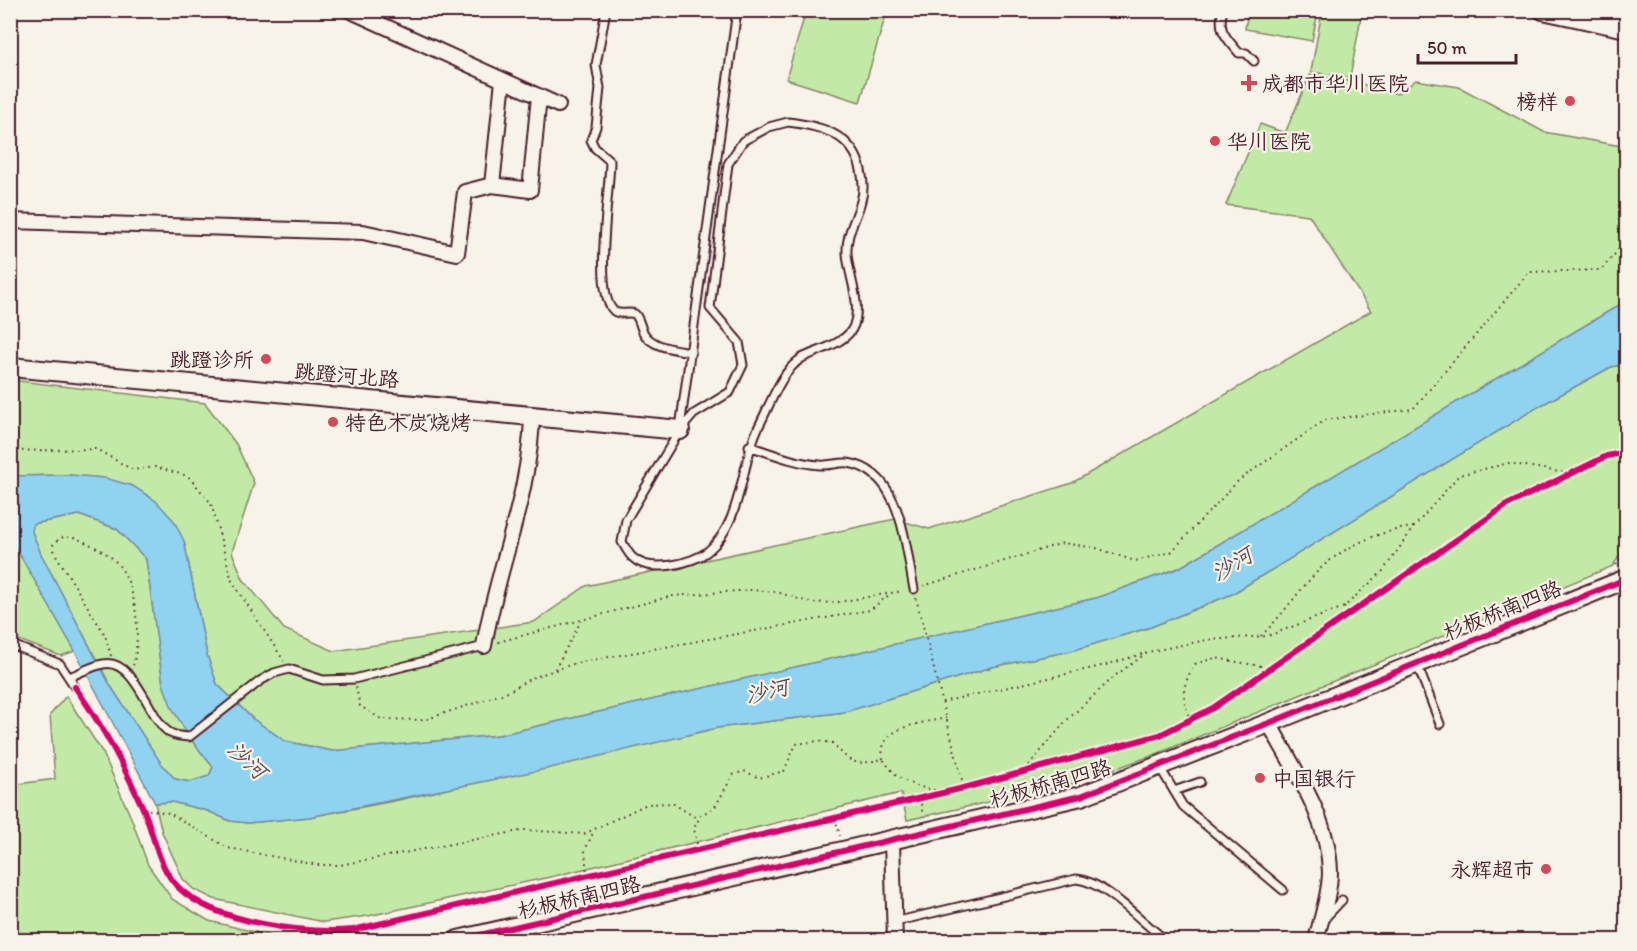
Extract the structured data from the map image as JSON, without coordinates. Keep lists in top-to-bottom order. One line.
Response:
{"streets":{"street":["跳蹬河北路","杉板桥南四路"]},"water":["沙河"],"places":{"health":["成都市华川医院"],"other":["榜样","华川医院","跳蹬诊所","特色木炭烧烤","中国银行","永辉超市"]},"scale_bar":"50 m"}
